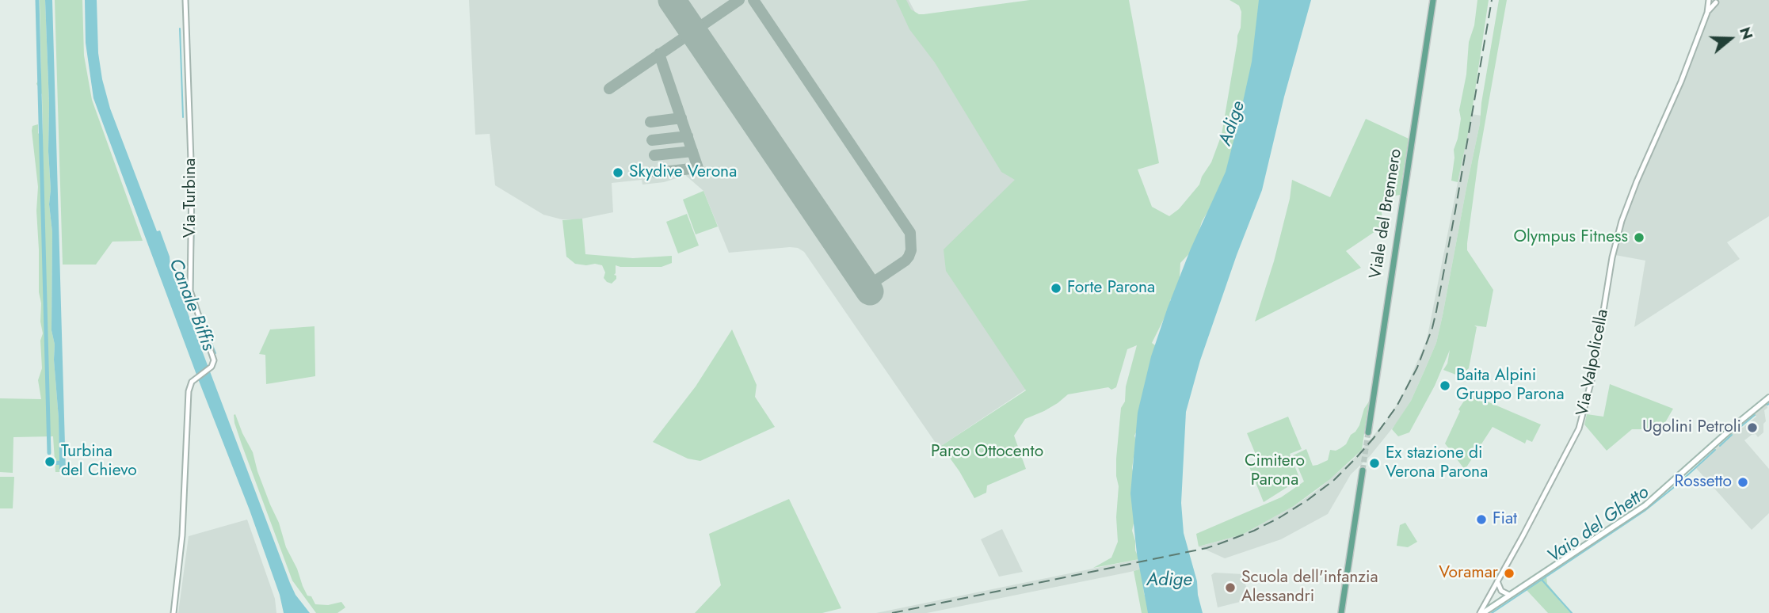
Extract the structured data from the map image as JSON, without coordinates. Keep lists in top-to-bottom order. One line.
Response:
{"streets":{"main road":["Viale del Brennero"],"street":["Via Turbina","Via Valpolicella"]},"water":["Adige","Canale Biffis","Vaio del Ghetto"],"parks":["Parco Ottocento","Cimitero Parona"],"places":["Skydive Verona","Olympus Fitness","Forte Parona","Baita Alpini Gruppo Parona","Ugolini Petroli","Turbina del Chievo","Ex stazione di Verona Parona","Rossetto","Fiat","Voramar","Scuola dell'infanzia Alessandri"],"north":"right"}
